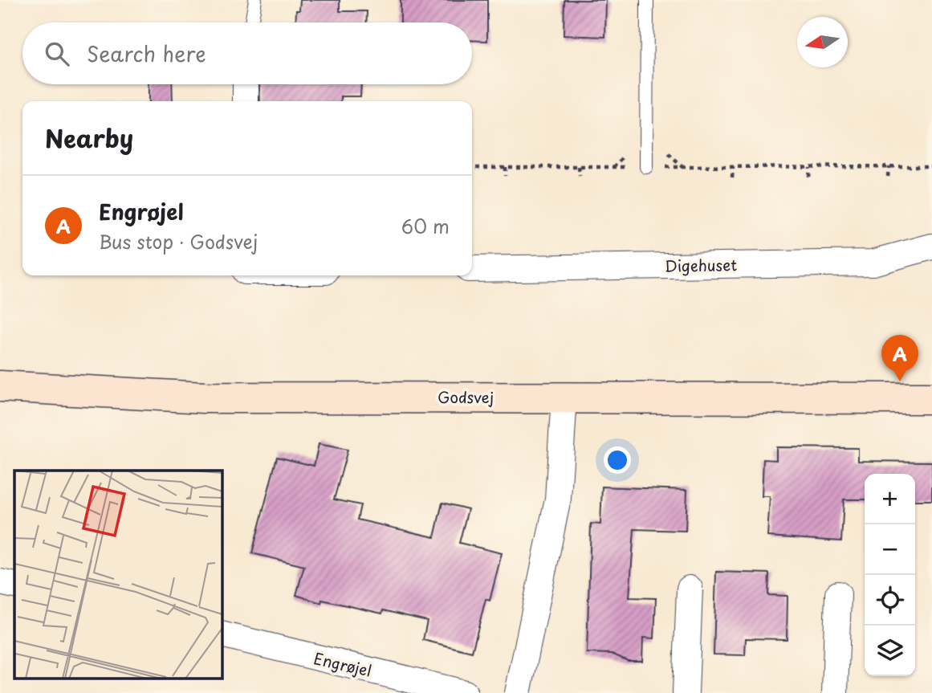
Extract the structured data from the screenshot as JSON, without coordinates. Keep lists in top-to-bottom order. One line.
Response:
{"streets":{"street":["Digehuset","Godsvej","Engrøjel"]},"north":"left","page":{"search":"Search here","heading":"Nearby","list":[{"mark":"A","name":"Engrøjel","note":"Bus stop · Godsvej","value":"60 m"}],"pins":"A","map_buttons":["+","−"]}}
